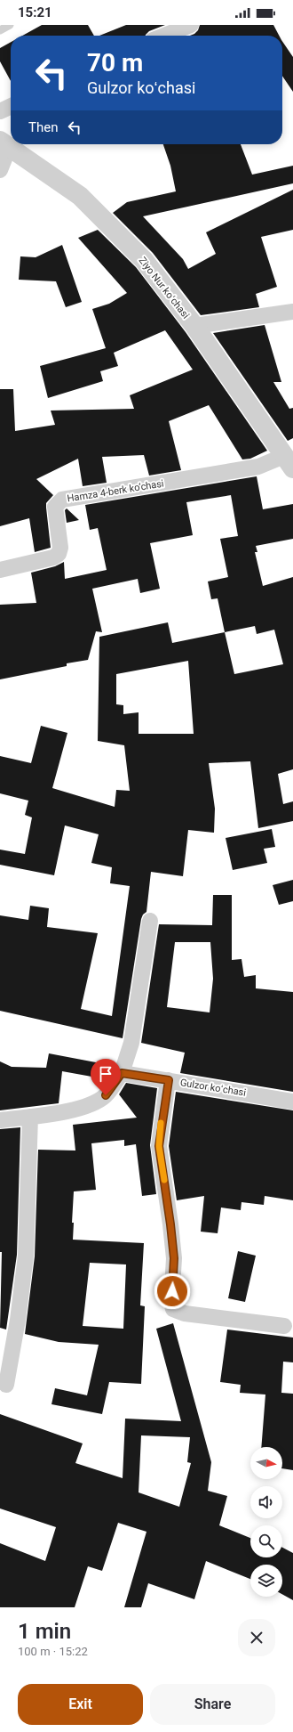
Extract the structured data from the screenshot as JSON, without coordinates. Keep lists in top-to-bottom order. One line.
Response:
{"streets":{"street":["Ziyo Nur koʻchasi","Hamza 4-berk koʼchasi","Gulzor koʻchasi"]},"crossings":[["Ziyo Nur koʻchasi","Hamza 4-berk koʼchasi"]],"north":"right","page":{"status":"15:21","turn":["70 m","Gulzor koʻchasi"],"then":"Then","heading":["1 min","100 m · 15:22"],"buttons":["Exit","Share"]}}
